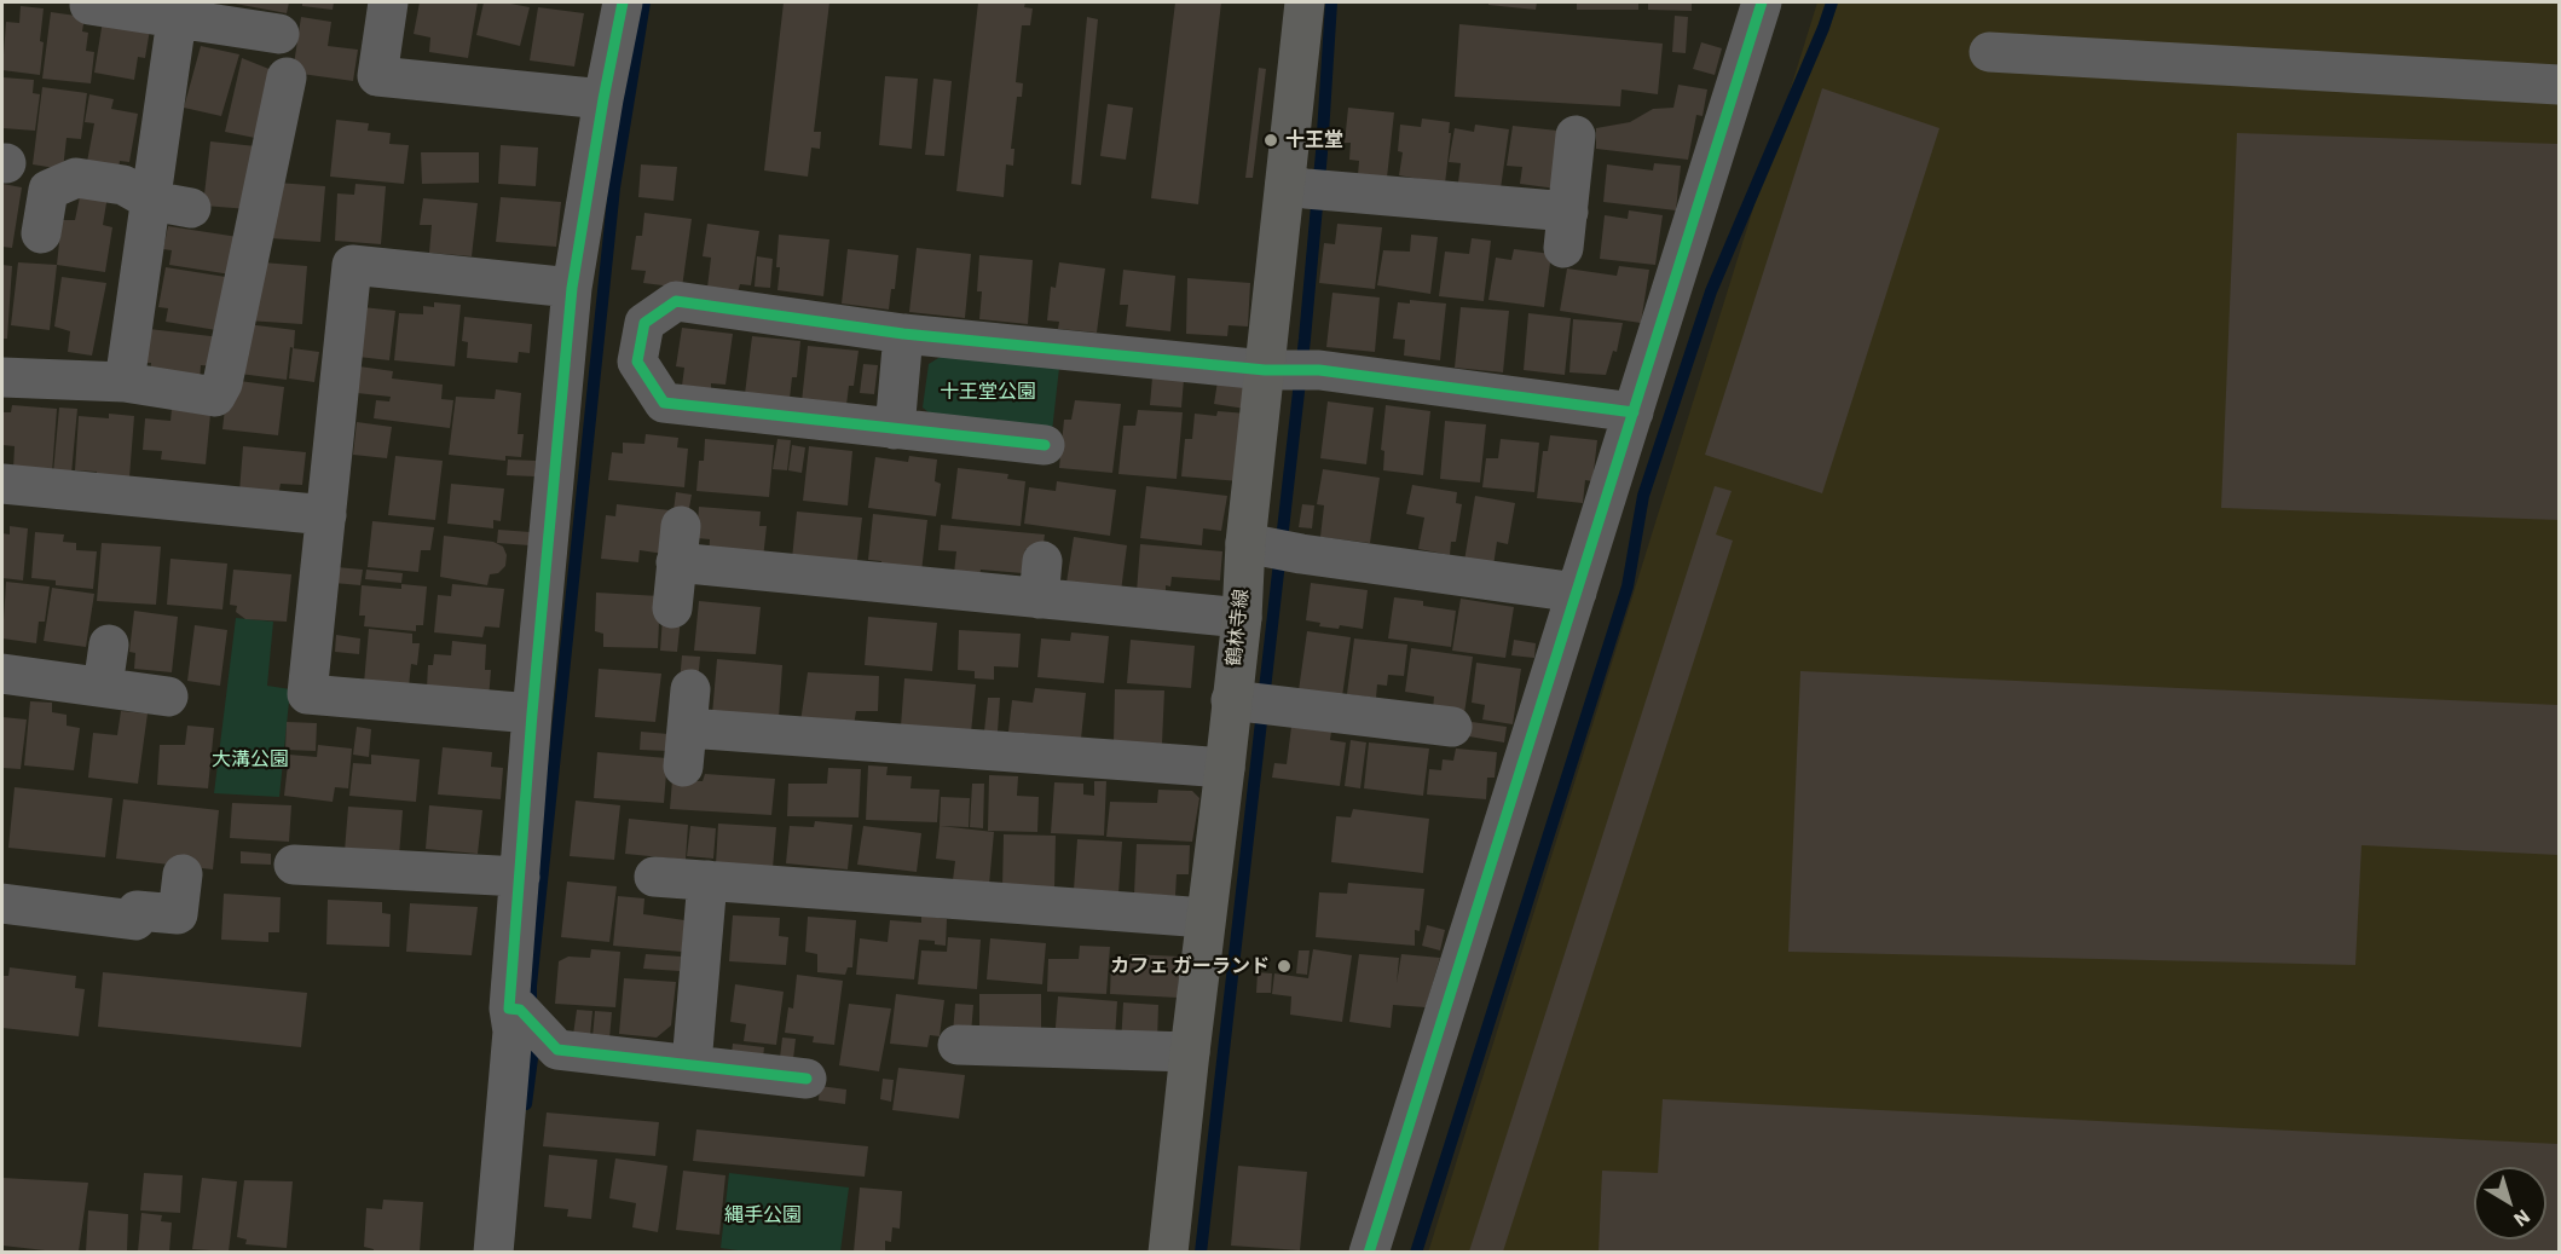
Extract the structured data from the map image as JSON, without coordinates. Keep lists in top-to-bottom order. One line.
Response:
{"streets":{"main road":["鶴林寺線"]},"parks":["十王堂公園","大溝公園","縄手公園"],"places":["十王堂","カフェ ガーランド"],"north":"bottom right"}
